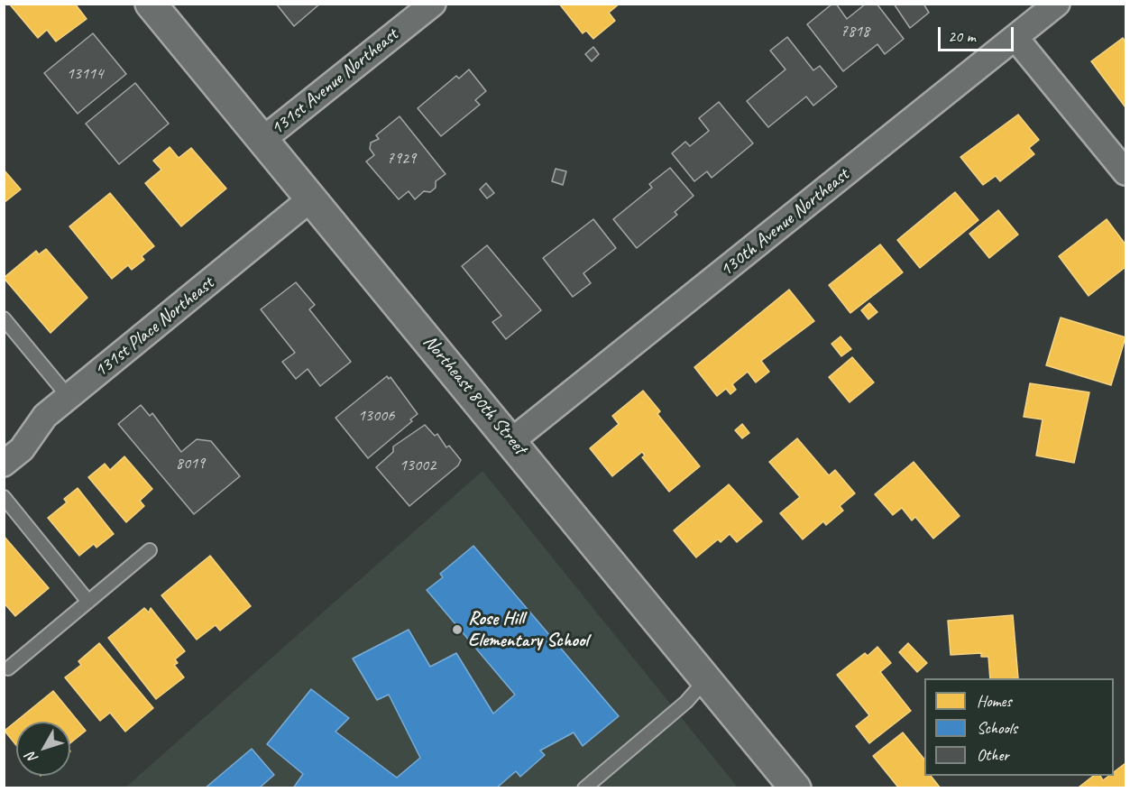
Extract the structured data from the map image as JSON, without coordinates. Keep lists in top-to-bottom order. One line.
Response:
{"streets":{"street":["131st Avenue Northeast","130th Avenue Northeast","131st Place Northeast","Northeast 80th Street"]},"crossings":[["131st Avenue Northeast","Northeast 80th Street"],["130th Avenue Northeast","Northeast 80th Street"],["131st Place Northeast","Northeast 80th Street"]],"places":["Rose Hill Elementary School"],"house_numbers":["7818","13114","7929","13006","8019","13002"],"legend":["Homes","Schools","Other"],"scale_bar":"20 m","north":"bottom left"}
